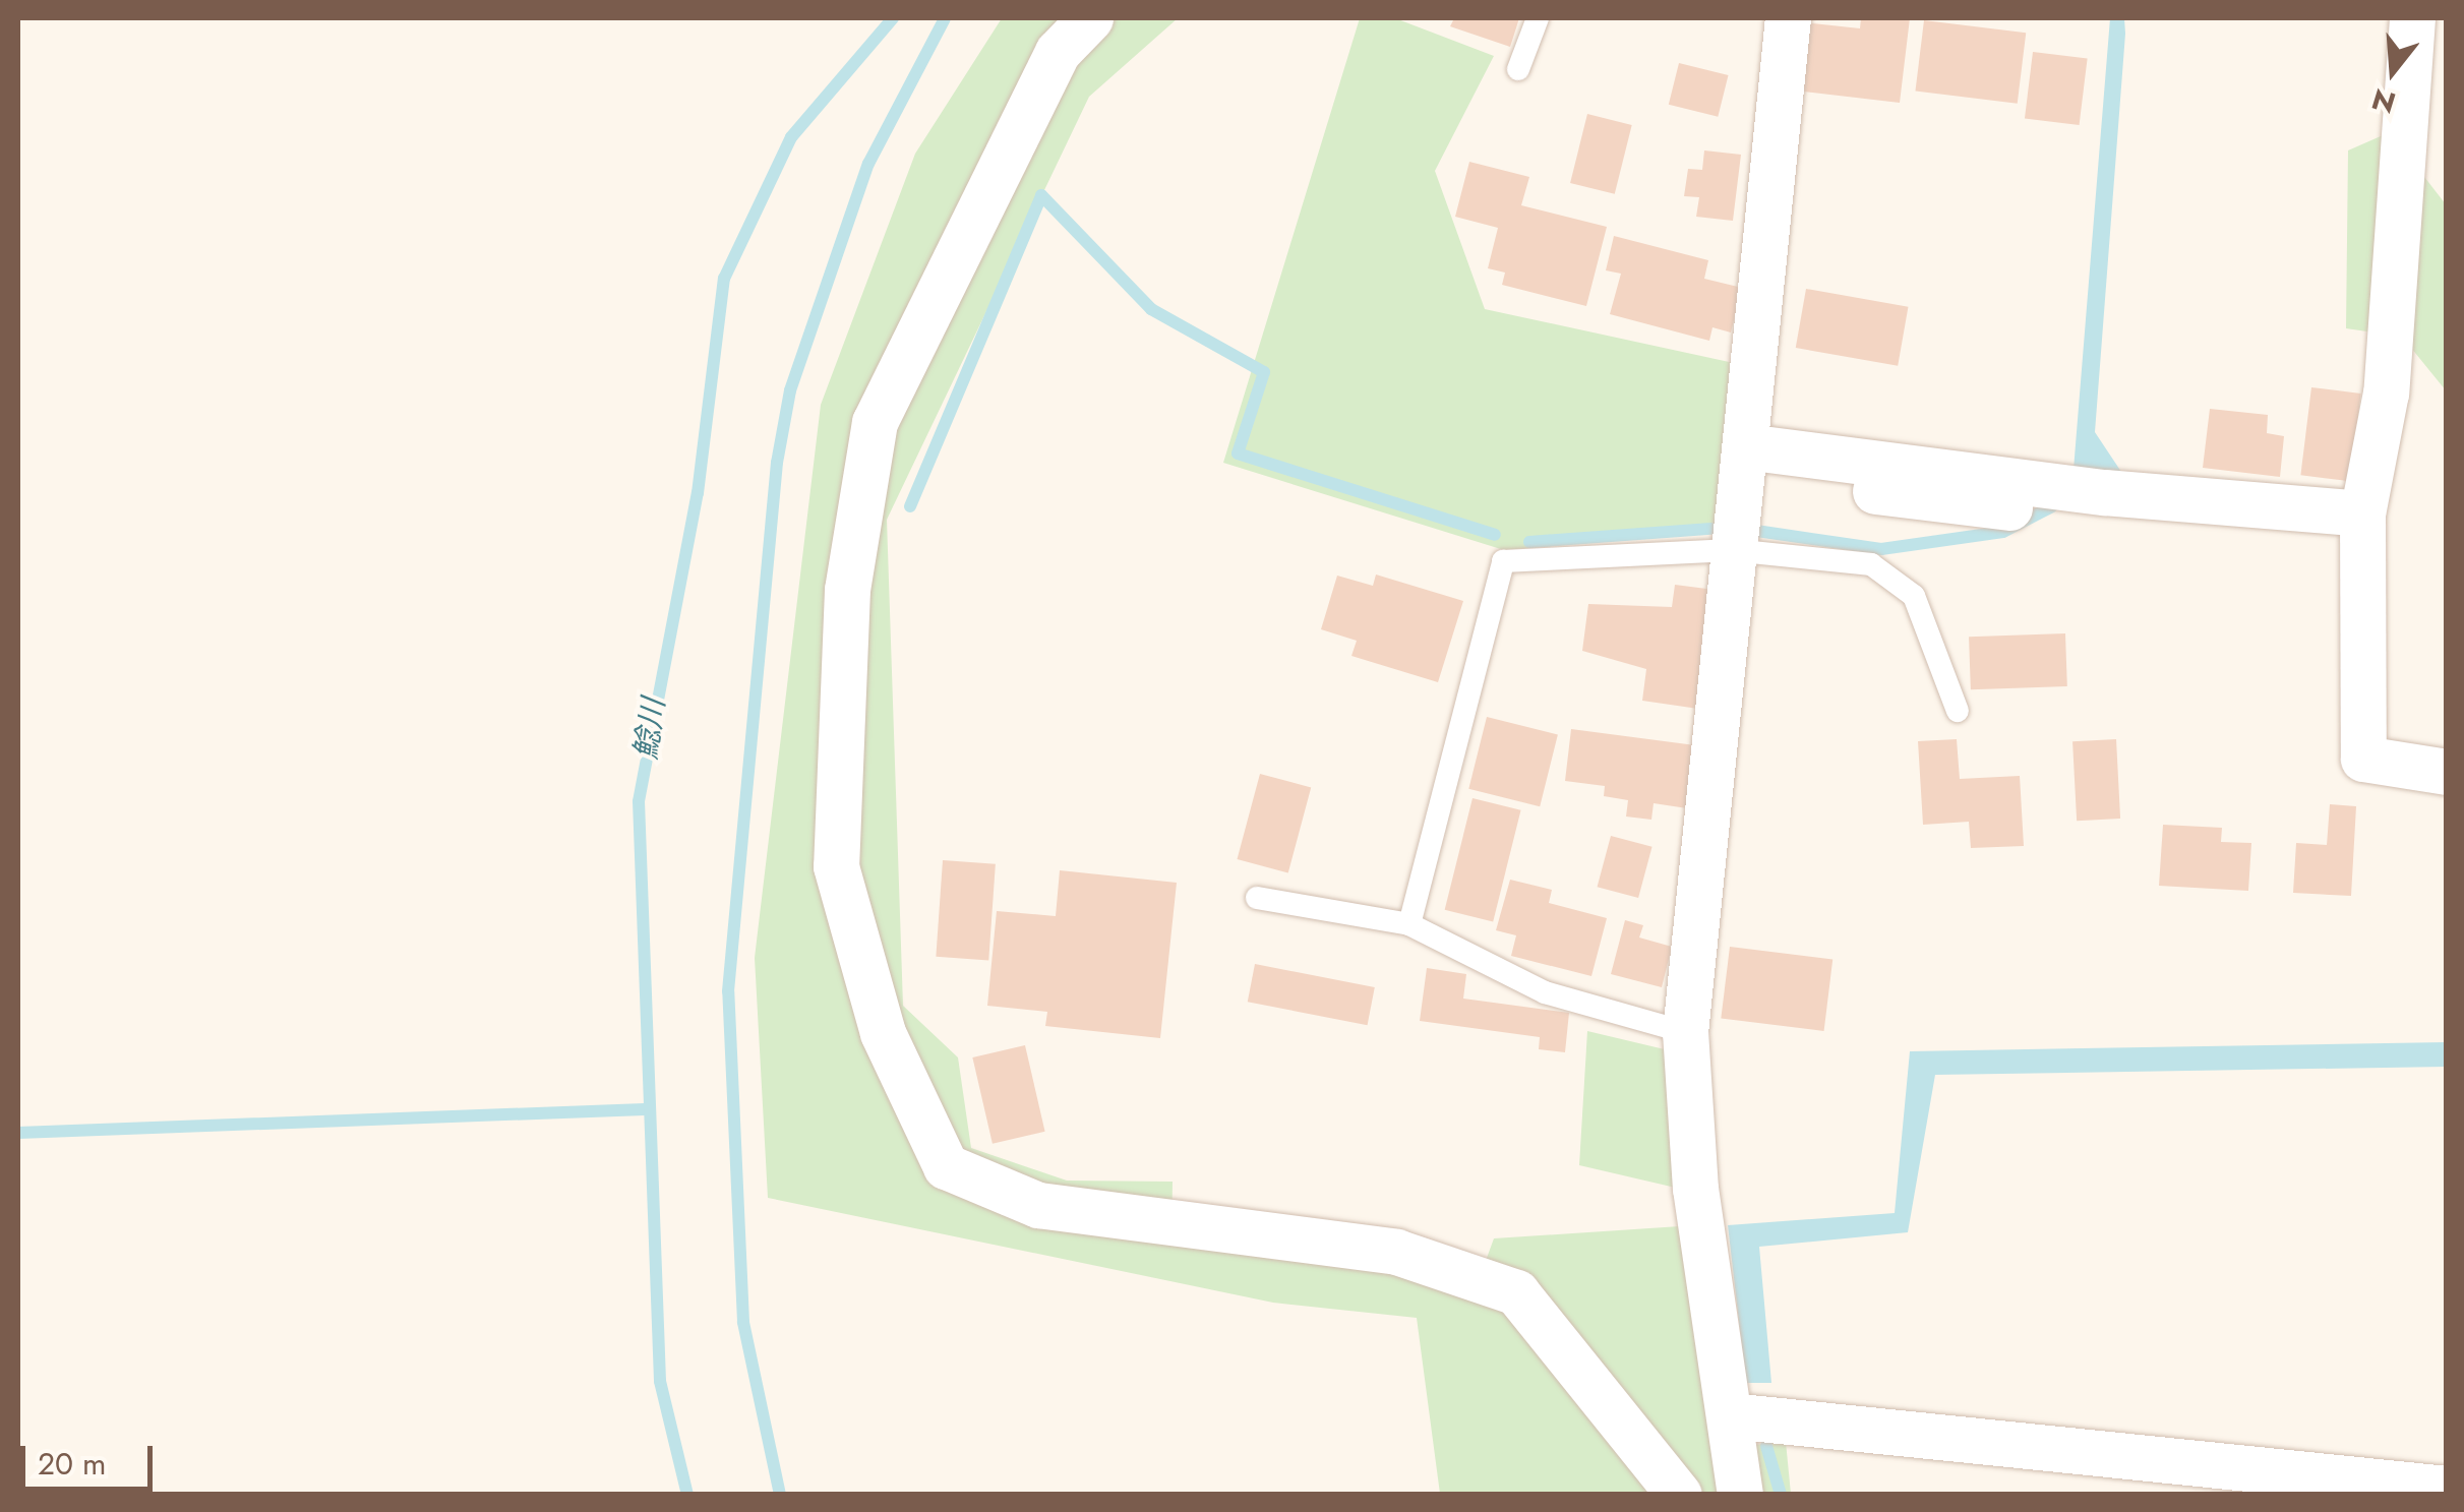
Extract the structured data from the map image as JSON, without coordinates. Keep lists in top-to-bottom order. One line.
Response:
{"water":["鯰川"],"scale_bar":"20 m","north":"bottom"}
